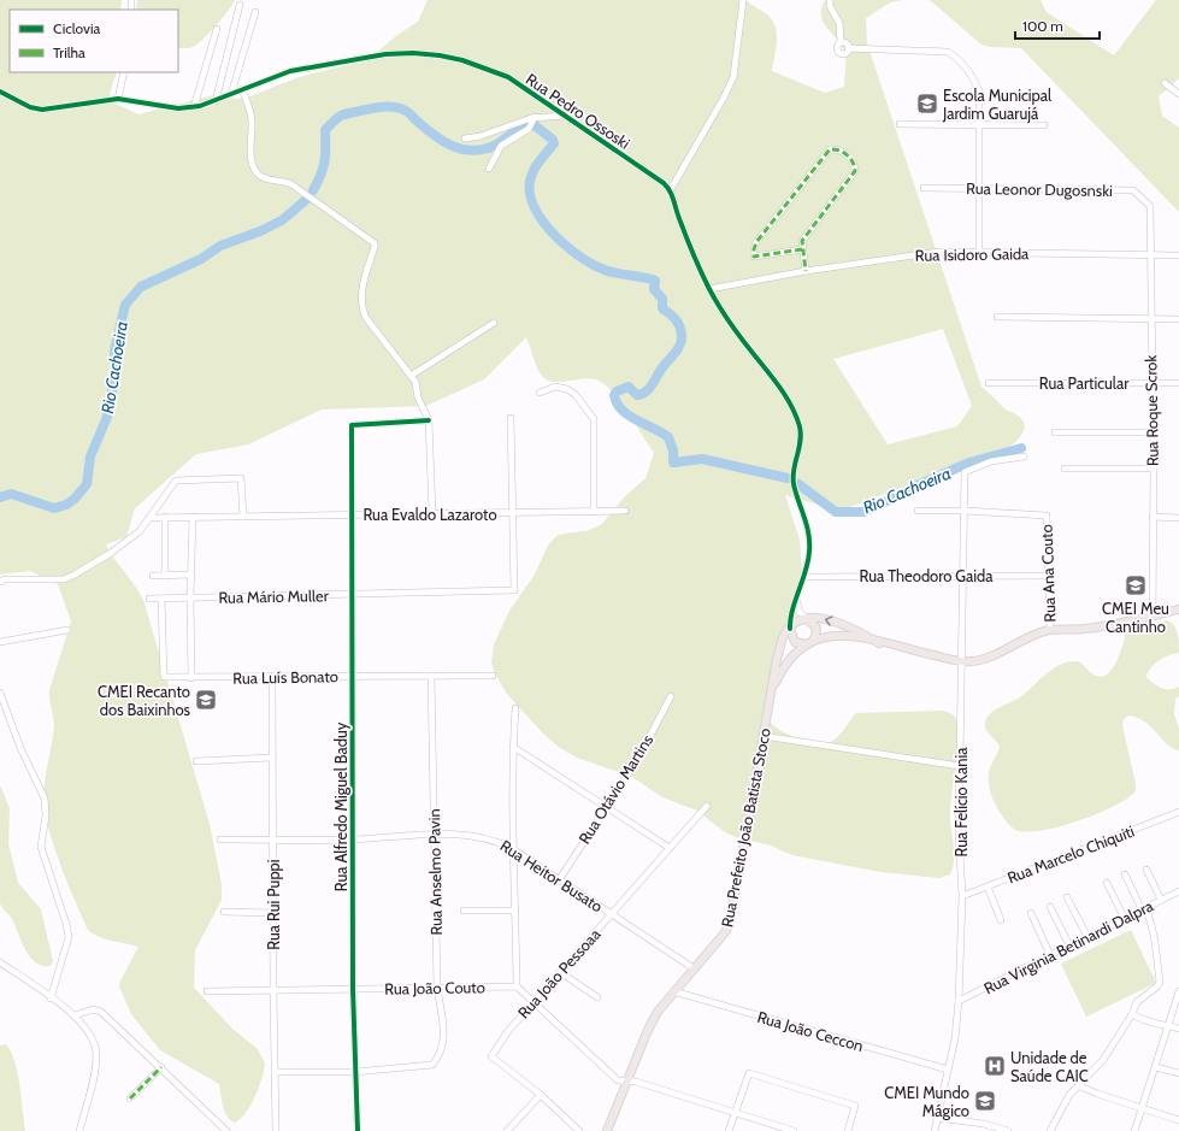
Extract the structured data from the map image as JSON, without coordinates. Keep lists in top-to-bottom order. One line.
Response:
{"streets":{"main road":["Rua Prefeito João Batista Stoco"],"street":["Rua Pedro Ossoski","Rua Leonor Dugosnski","Rua Isidoro Gaida","Rua Particular","Rua Roque Scrok","Rua Evaldo Lazaroto","Rua Ana Couto","Rua Theodoro Gaida","Rua Mário Muller","Rua Luís Bonato","Rua Otávio Martins","Rua Felício Kania","Rua Alfredo Miguel Baduy","Rua Marcelo Chiquiti","Rua Anselmo Pavin","Rua Heitor Busato","Rua Rui Puppi","Rua Virginia Betinardi Dalpra","Rua João Pessoaa","Rua João Couto","Rua João Ceccon"]},"crossings":[["Rua Leonor Dugosnski","Rua Roque Scrok"],["Rua Isidoro Gaida","Rua Roque Scrok"],["Rua Particular","Rua Roque Scrok"],["Rua Roque Scrok","Rua Prefeito João Batista Stoco"],["Rua Evaldo Lazaroto","Rua Mário Muller"],["Rua Evaldo Lazaroto","Rua Alfredo Miguel Baduy"],["Rua Ana Couto","Rua Theodoro Gaida"],["Rua Ana Couto","Rua Felício Kania"],["Rua Ana Couto","Rua Prefeito João Batista Stoco"],["Rua Theodoro Gaida","Rua Felício Kania"],["Rua Mário Muller","Rua Luís Bonato"],["Rua Mário Muller","Rua Alfredo Miguel Baduy"],["Rua Luís Bonato","Rua Alfredo Miguel Baduy"],["Rua Luís Bonato","Rua Anselmo Pavin"],["Rua Luís Bonato","Rua Rui Puppi"],["Rua Otávio Martins","Rua Heitor Busato"],["Rua Felício Kania","Rua Prefeito João Batista Stoco"],["Rua Felício Kania","Rua Marcelo Chiquiti"],["Rua Felício Kania","Rua Virginia Betinardi Dalpra"],["Rua Felício Kania","Rua João Ceccon"],["Rua Alfredo Miguel Baduy","Rua Anselmo Pavin"],["Rua Alfredo Miguel Baduy","Rua Heitor Busato"],["Rua Alfredo Miguel Baduy","Rua João Couto"],["Rua Prefeito João Batista Stoco","Rua Heitor Busato"],["Rua Prefeito João Batista Stoco","Rua João Ceccon"],["Rua Anselmo Pavin","Rua Heitor Busato"],["Rua Anselmo Pavin","Rua João Couto"],["Rua Heitor Busato","Rua Rui Puppi"],["Rua Heitor Busato","Rua João Pessoaa"],["Rua Rui Puppi","Rua João Couto"]],"water":["Rio Cachoeira"],"places":{"school or university":["Escola Municipal Jardim Guarujá","CMEI Meu Cantinho","CMEI Recanto dos Baixinhos","CMEI Mundo Mágico"],"hospital":["Unidade de Saúde CAIC"]},"legend":["Ciclovia","Trilha"],"scale_bar":"100 m"}
